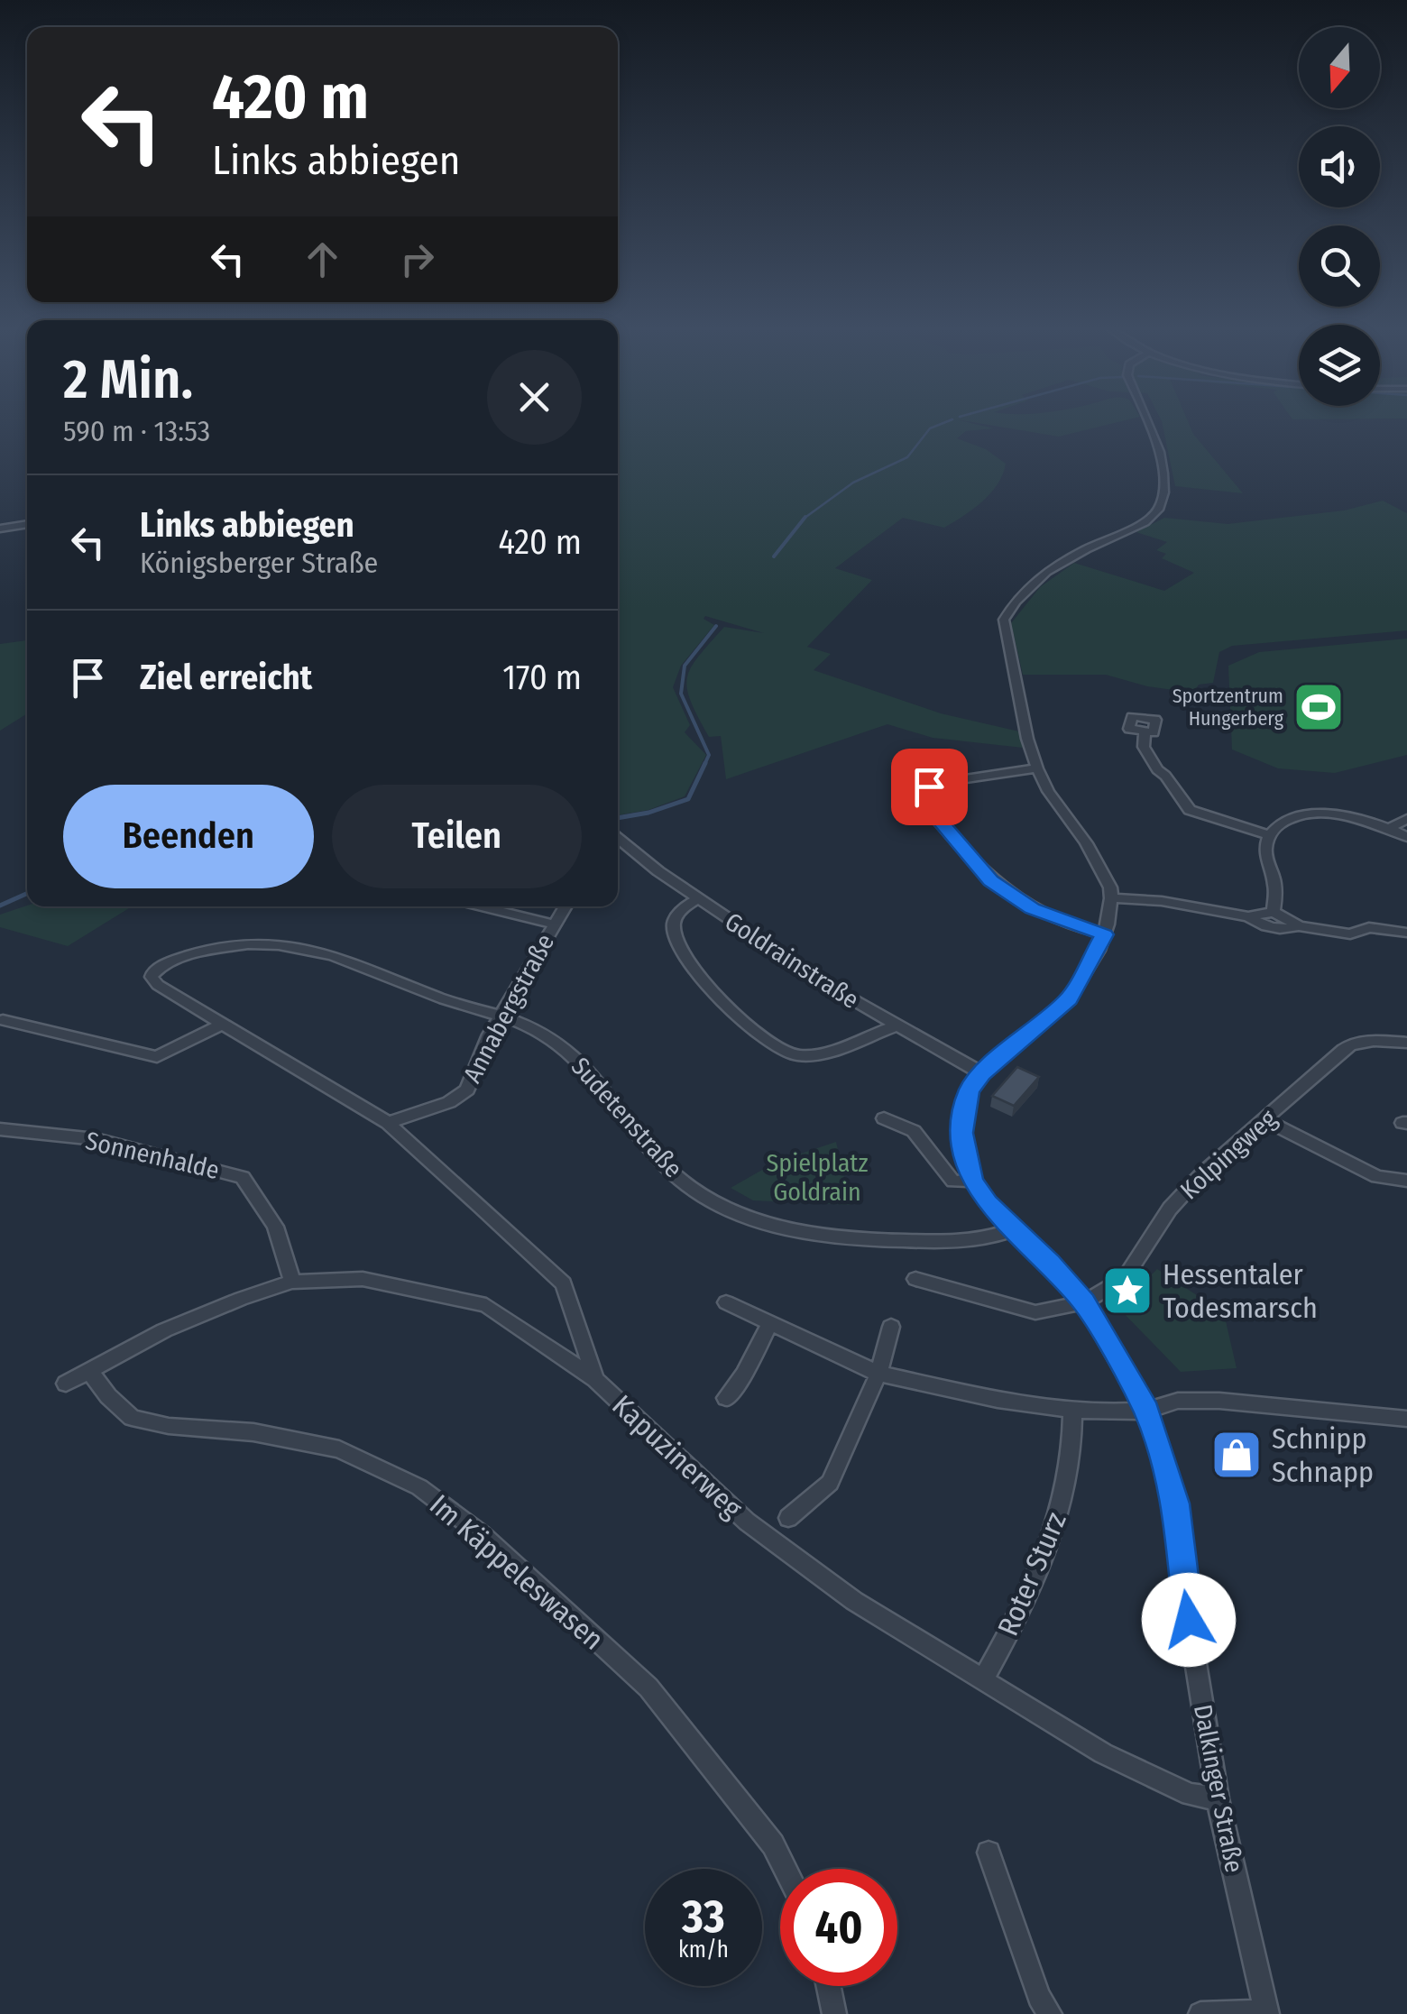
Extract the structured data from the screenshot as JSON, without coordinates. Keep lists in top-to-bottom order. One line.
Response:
{"streets":{"street":["Goldrainstraße","Annabergstraße","Sudetenstraße","Kolpingweg","Sonnenhalde","Kapuzinerweg","Im Käppeleswasen","Roter Sturz","Dalkinger Straße"]},"crossings":[["Goldrainstraße","Dalkinger Straße"],["Annabergstraße","Sudetenstraße"],["Annabergstraße","Kapuzinerweg"],["Sudetenstraße","Kapuzinerweg"],["Sudetenstraße","Dalkinger Straße"],["Kolpingweg","Dalkinger Straße"],["Kapuzinerweg","Roter Sturz"],["Kapuzinerweg","Dalkinger Straße"]],"parks":["Spielplatz Goldrain"],"places":{"sports":["Sportzentrum Hungerberg"],"place":["Hessentaler Todesmarsch"],"shop":["Schnipp Schnapp"]},"north":"bottom","page":{"turn":["420 m","Links abbiegen"],"heading":["2 Min.","590 m · 13:53"],"list":[{"name":"Links abbiegen","note":"Königsberger Straße","value":"420 m"},{"name":"Ziel erreicht","value":"170 m"}],"buttons":["Beenden","Teilen"],"speed":"33 km/h","limit":"40"}}
